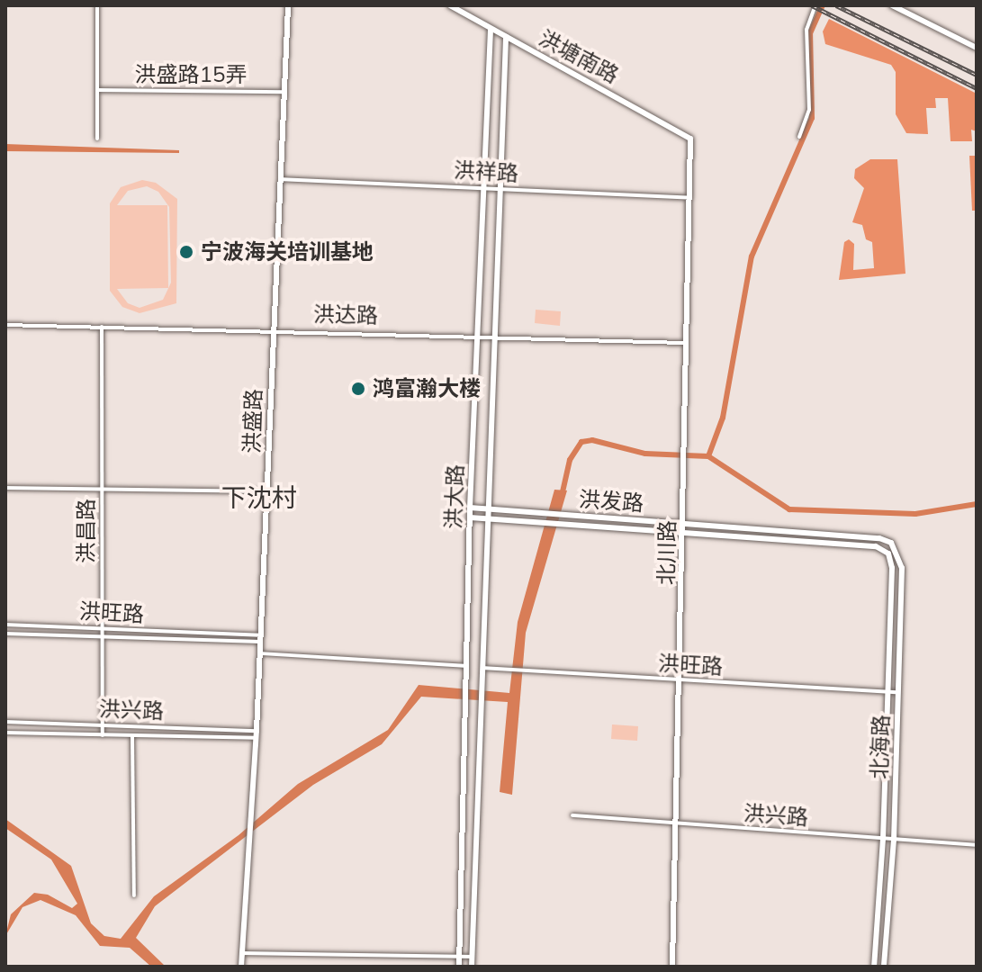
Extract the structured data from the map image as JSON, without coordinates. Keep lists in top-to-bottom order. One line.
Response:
{"streets":{"main road":["洪塘南路","洪盛路","洪大路","洪发路","北川路","北海路"],"street":["洪盛路15弄","洪祥路","洪达路","洪昌路","洪旺路","洪兴路"]},"crossings":[["洪塘南路","洪大路"],["洪塘南路","北川路"],["洪盛路15弄","洪盛路"],["洪祥路","洪盛路"],["洪祥路","洪大路"],["洪祥路","北川路"],["洪达路","洪盛路"],["洪达路","洪大路"],["洪达路","洪昌路"],["洪达路","北川路"],["洪盛路","洪旺路"],["洪盛路","洪兴路"],["洪大路","洪发路"],["洪大路","洪旺路"],["洪发路","北川路"],["洪发路","北海路"],["洪昌路","洪旺路"],["洪昌路","洪兴路"],["北川路","洪旺路"],["北川路","洪兴路"],["洪旺路","北海路"],["洪兴路","北海路"]],"districts":["下沈村"],"places":["宁波海关培训基地","鸿富瀚大楼"]}
